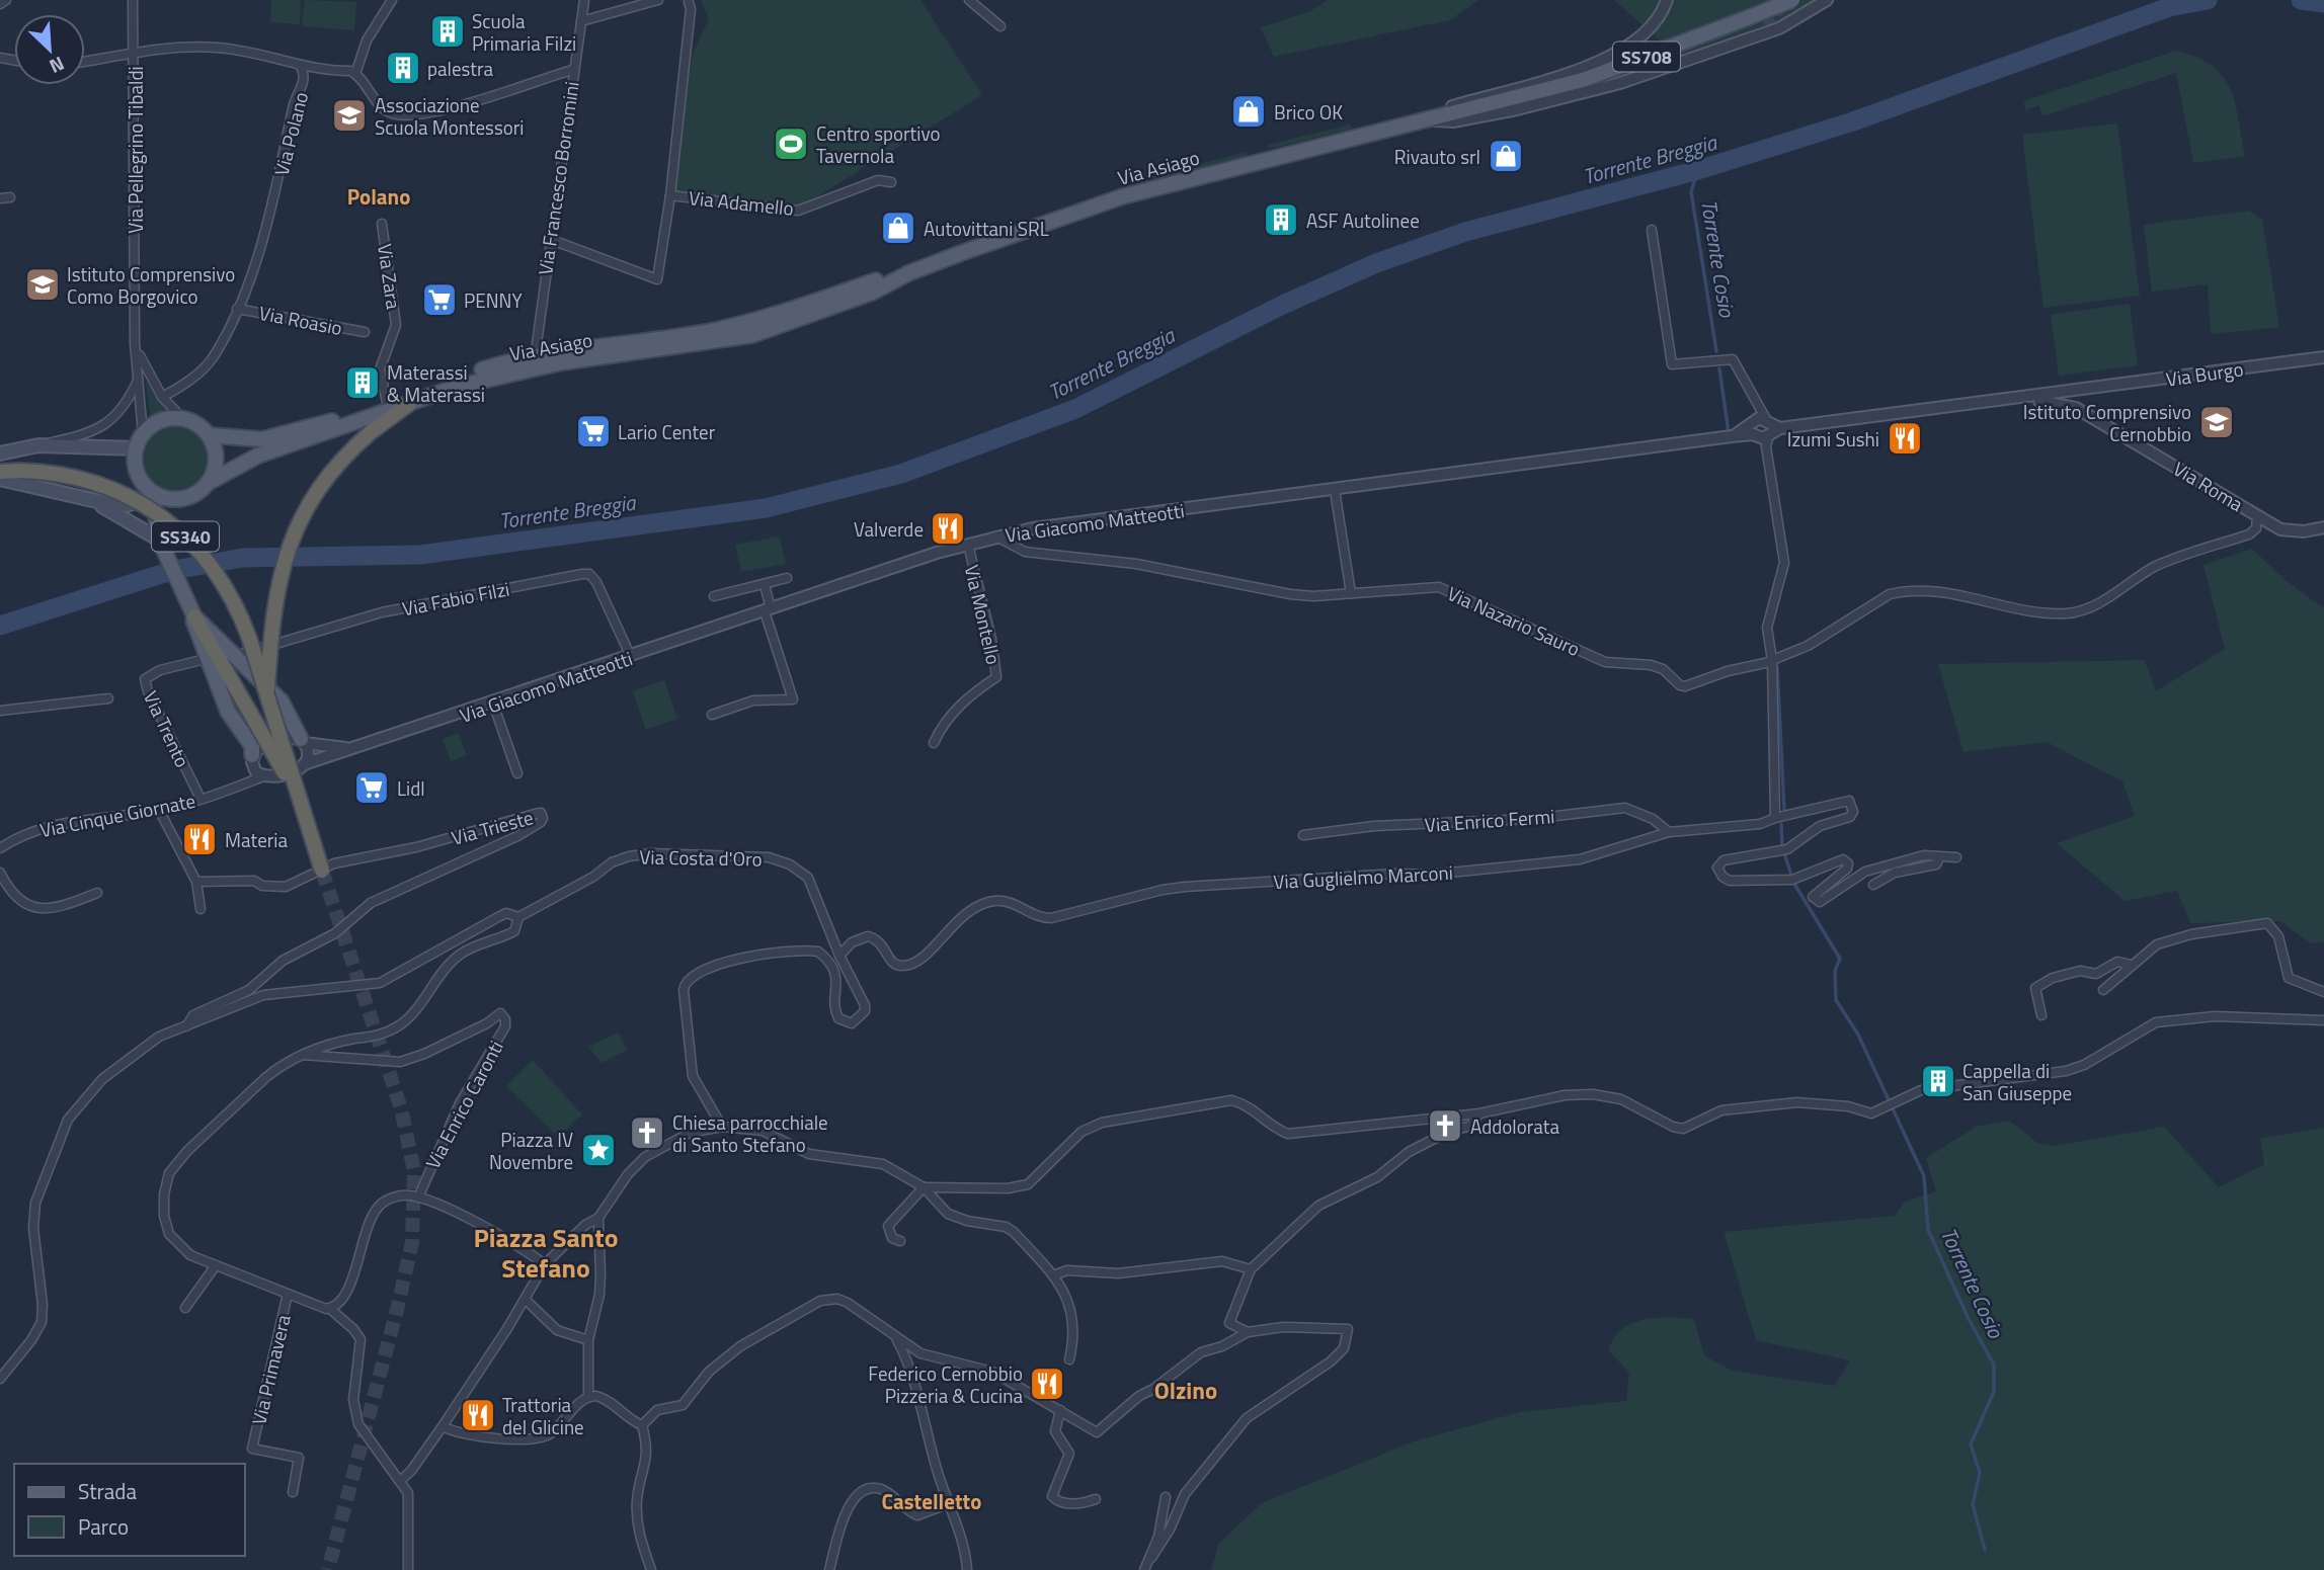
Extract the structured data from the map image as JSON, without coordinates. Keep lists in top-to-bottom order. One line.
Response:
{"streets":{"highway":["SS340"],"main road":["SS708","Via Asiago"],"street":["Via Polano","Via Pellegrino Tibaldi","Via Francesco Borromini","Via Adamello","Via Zara","Via Roasio","Via Burgo","Via Roma","Via Giacomo Matteotti","Via Fabio Filzi","Via Montello","Via Nazario Sauro","Via Trento","Via Cinque Giornate","Via Enrico Fermi","Via Trieste","Via Costa d'Oro","Via Guglielmo Marconi","Via Enrico Caronti","Via Primavera"]},"crossings":[["SS708","Via Asiago"],["Via Polano","Via Pellegrino Tibaldi"],["Via Polano","Via Roasio"],["Via Pellegrino Tibaldi","Via Asiago"],["Via Asiago","Via Francesco Borromini"],["Via Asiago","Via Zara"],["Via Asiago","SS340"],["Via Francesco Borromini","Via Adamello"],["Via Burgo","Via Roma"],["Via Giacomo Matteotti","Via Fabio Filzi"],["Via Giacomo Matteotti","Via Montello"],["Via Giacomo Matteotti","Via Nazario Sauro"],["Via Giacomo Matteotti","Via Cinque Giornate"],["Via Trento","Via Cinque Giornate"],["Via Enrico Fermi","Via Guglielmo Marconi"],["Via Costa d'Oro","Via Guglielmo Marconi"]],"districts":["Polano","Piazza Santo Stefano","Olzino","Castelletto"],"water":["Torrente Breggia","Torrente Cosio"],"places":{"building":["Scuola Primaria Filzi","palestra","ASF Autolinee","Materassi & Materassi","Cappella di San Giuseppe"],"shop":["Brico OK","Rivauto srl","Autovittani SRL"],"school or university":["Associazione Scuola Montessori","Istituto Comprensivo Como Borgovico","Istituto Comprensivo Cernobbio"],"sports":["Centro sportivo Tavernola"],"supermarket":["PENNY","Lario Center","Lidl"],"restaurant":["Izumi Sushi","Valverde","Materia","Federico Cernobbio Pizzeria & Cucina","Trattoria del Glicine"],"church":["Addolorata","Chiesa parrocchiale di Santo Stefano"],"place":["Piazza IV Novembre"]},"legend":["Strada","Parco"],"north":"bottom right"}
